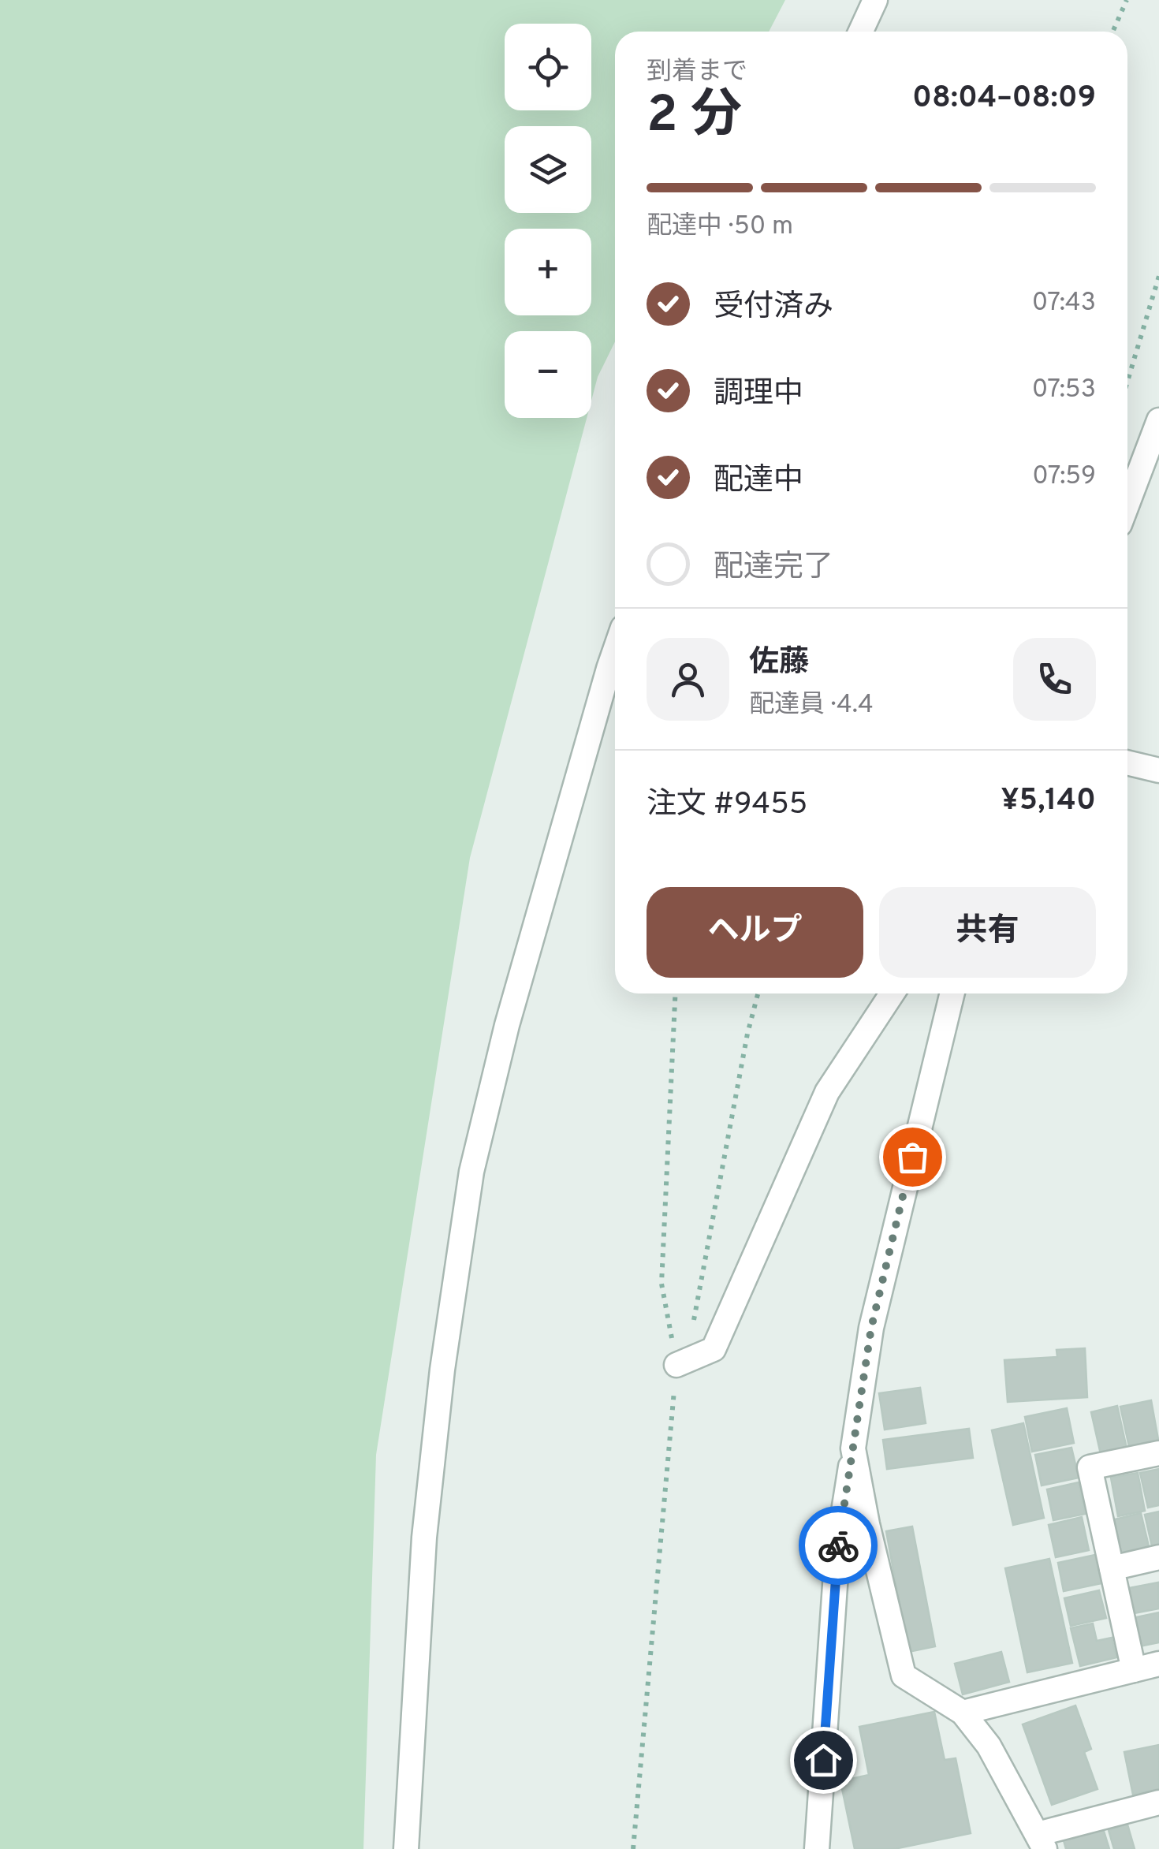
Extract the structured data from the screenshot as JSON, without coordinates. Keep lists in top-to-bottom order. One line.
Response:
{"page":{"map_buttons":["+","−"],"heading":["2 分","到着まで","08:04–08:09"],"panel":["佐藤","配達員 · 4.4","注文 #9455","¥5,140"],"bar":"配達中 · 50 m","list":[["受付済み","07:43"],["調理中","07:53"],["配達中","07:59"],"配達完了"],"buttons":["ヘルプ","共有"]}}
